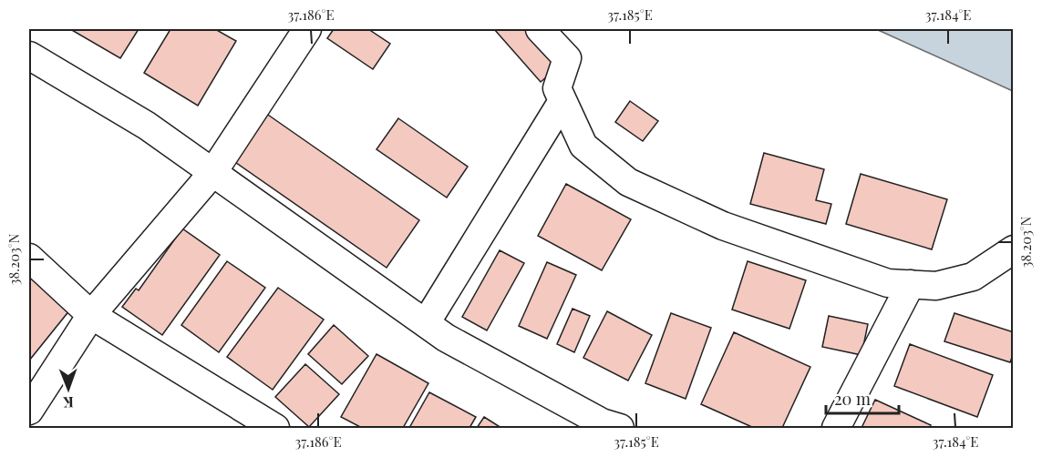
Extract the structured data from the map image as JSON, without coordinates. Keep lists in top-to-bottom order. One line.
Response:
{"scale_bar":"20 m","north":"bottom","coordinates":["37.186°E","37.185°E","37.184°E","38.203°N"]}
